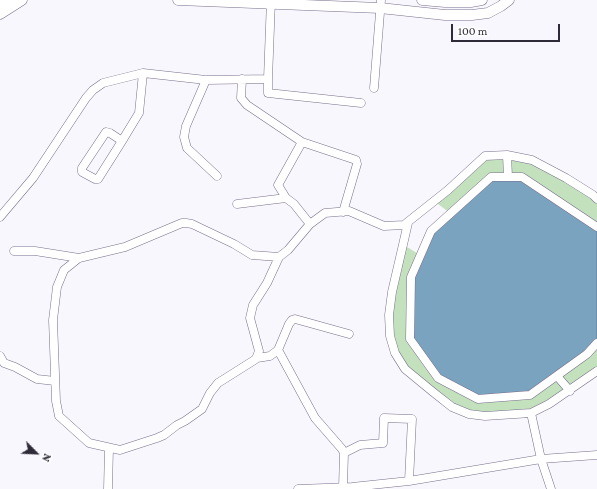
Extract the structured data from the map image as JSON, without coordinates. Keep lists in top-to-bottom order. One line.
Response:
{"scale_bar":"100 m","north":"bottom right"}
